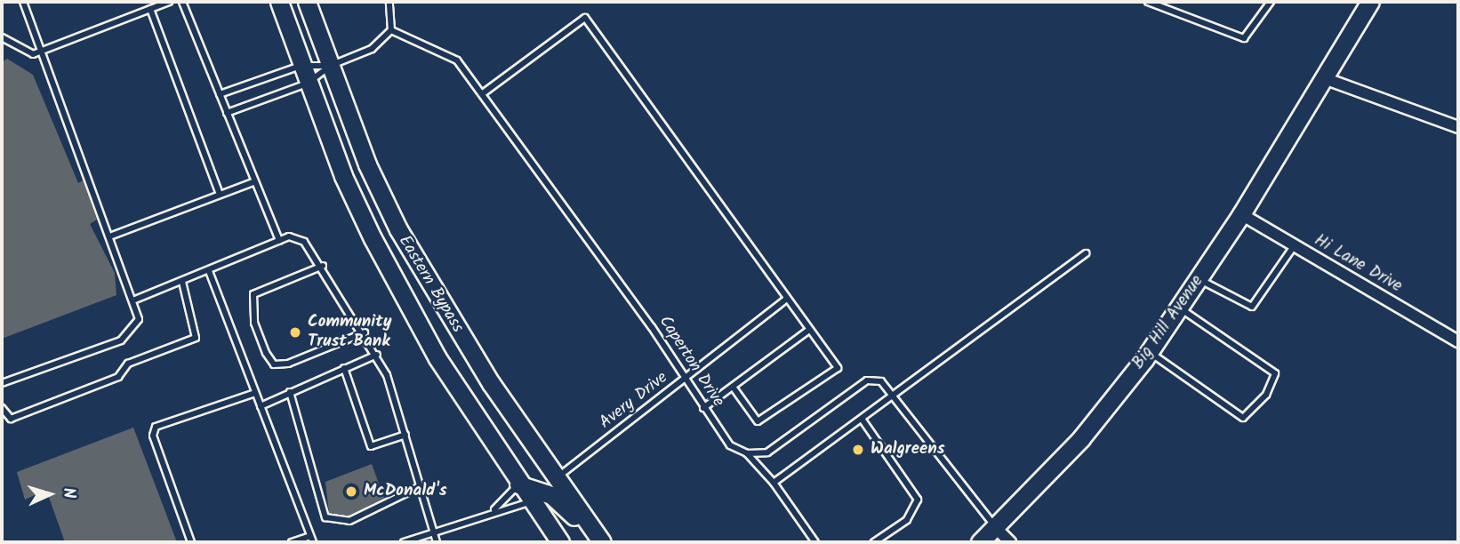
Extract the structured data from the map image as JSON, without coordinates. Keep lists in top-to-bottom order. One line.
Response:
{"streets":{"main road":["Eastern Bypass","Big Hill Avenue"],"street":["Hi Lane Drive"],"lane":["Caperton Drive","Avery Drive"]},"crossings":[["Hi Lane Drive","Big Hill Avenue"],["Eastern Bypass","Avery Drive"],["Caperton Drive","Avery Drive"]],"places":["Community Trust Bank","Walgreens","McDonald's"],"north":"right"}
